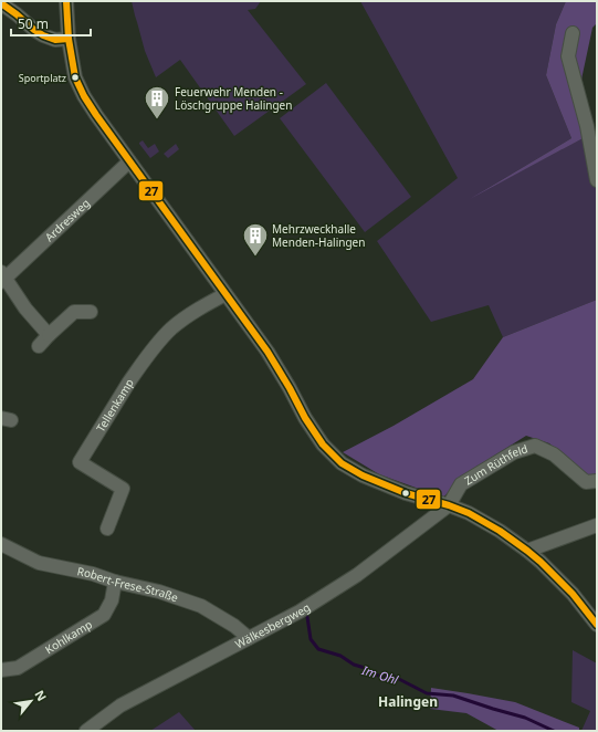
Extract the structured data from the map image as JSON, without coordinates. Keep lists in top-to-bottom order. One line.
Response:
{"streets":{"street":["Ardresweg","Tellenkamp","Zum Rüthfeld","Robert-Frese-Straße","Wälkesbergweg","Kohlkamp"]},"crossings":[["Zum Rüthfeld","Wälkesbergweg"],["Robert-Frese-Straße","Wälkesbergweg"],["Robert-Frese-Straße","Kohlkamp"]],"districts":["Halingen"],"water":["Im Ohl"],"places":{"other":["Sportplatz"],"building":["Feuerwehr Menden - Löschgruppe Halingen","Mehrzweckhalle Menden-Halingen"]},"lines":["transit line 27"],"scale_bar":"50 m","north":"top right"}
